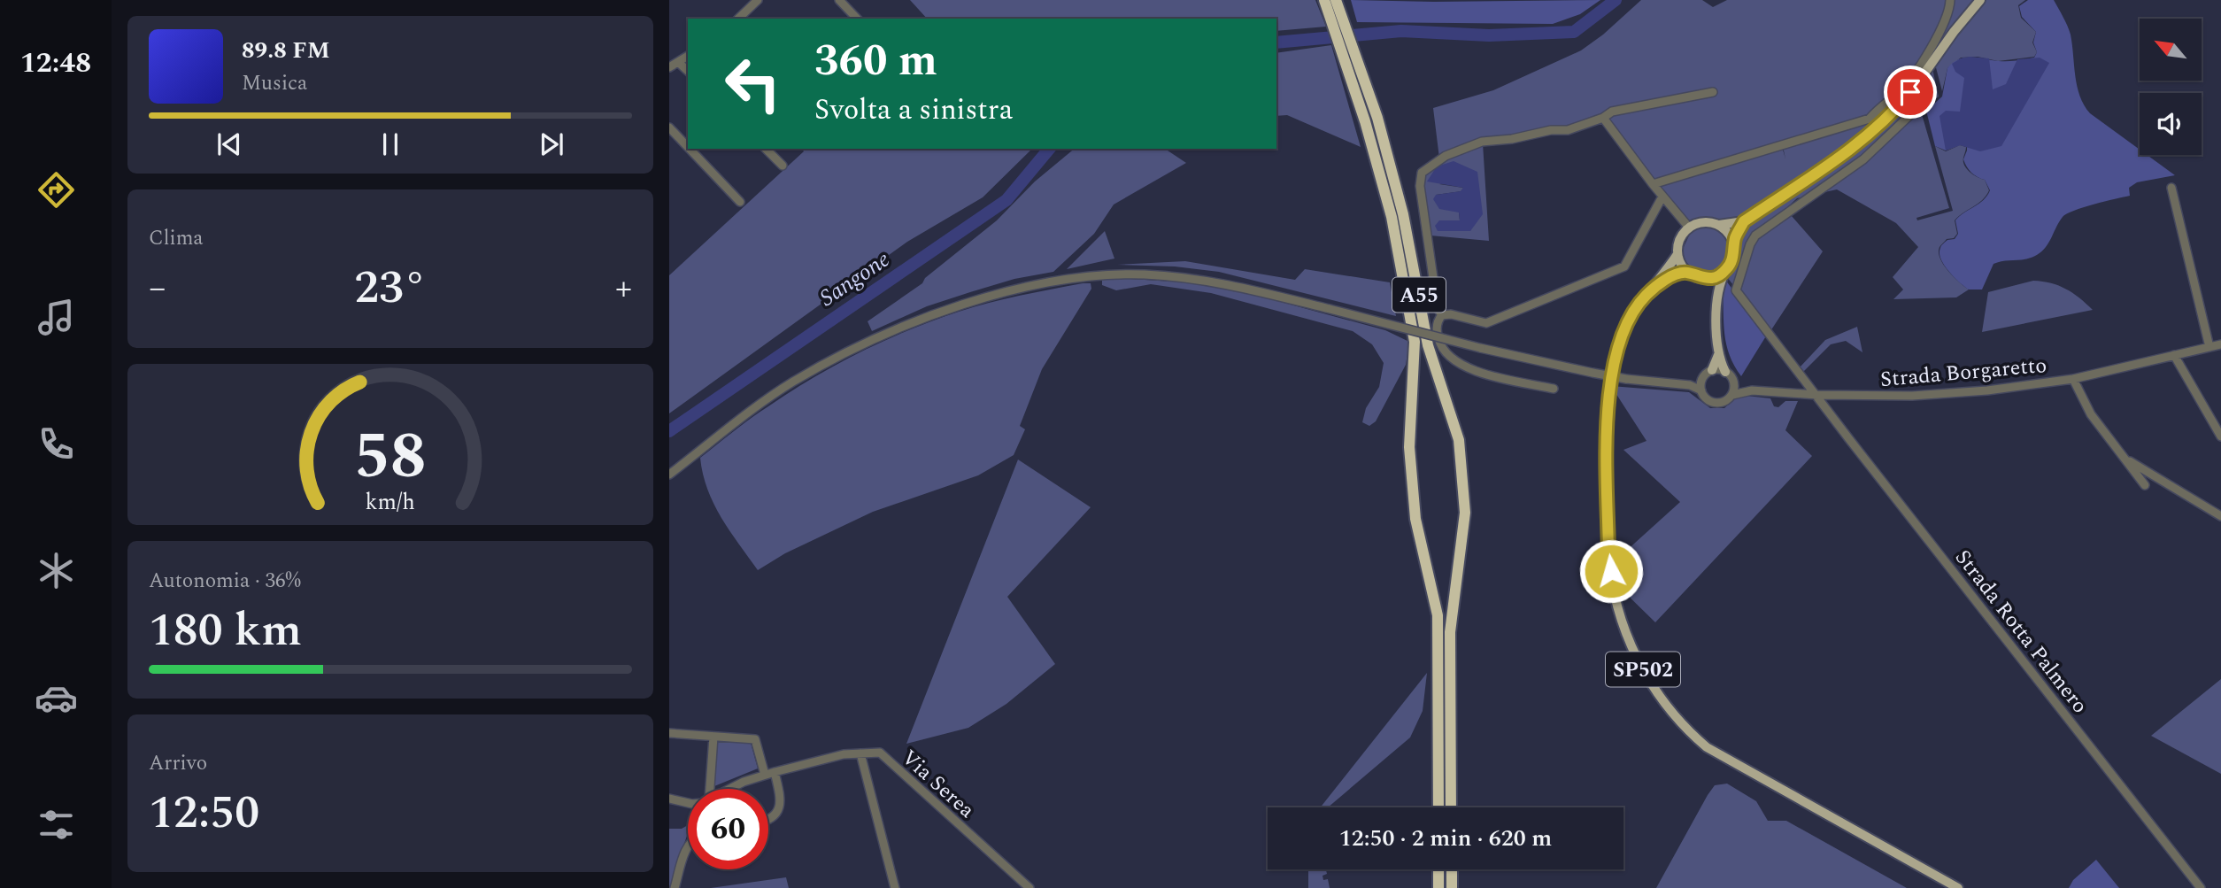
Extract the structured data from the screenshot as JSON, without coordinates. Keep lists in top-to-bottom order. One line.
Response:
{"streets":{"highway":["A55"],"main road":["SP502"],"street":["Strada Borgaretto","Strada Rotta Palmero","Via Serea"]},"crossings":[["Strada Borgaretto","Strada Rotta Palmero"]],"water":["Sangone"],"north":"top left","page":{"tabs":"12:48","turn":["360 m","Svolta a sinistra"],"song":["89.8 FM","Musica"],"tile":["Clima",["Autonomia · 36%","180 km"],["Arrivo","12:50"]],"heat":["−","23°","+"],"limit":"60","trip":"12:50 · 2 min · 620 m","gauge":["58","km/h"]}}
